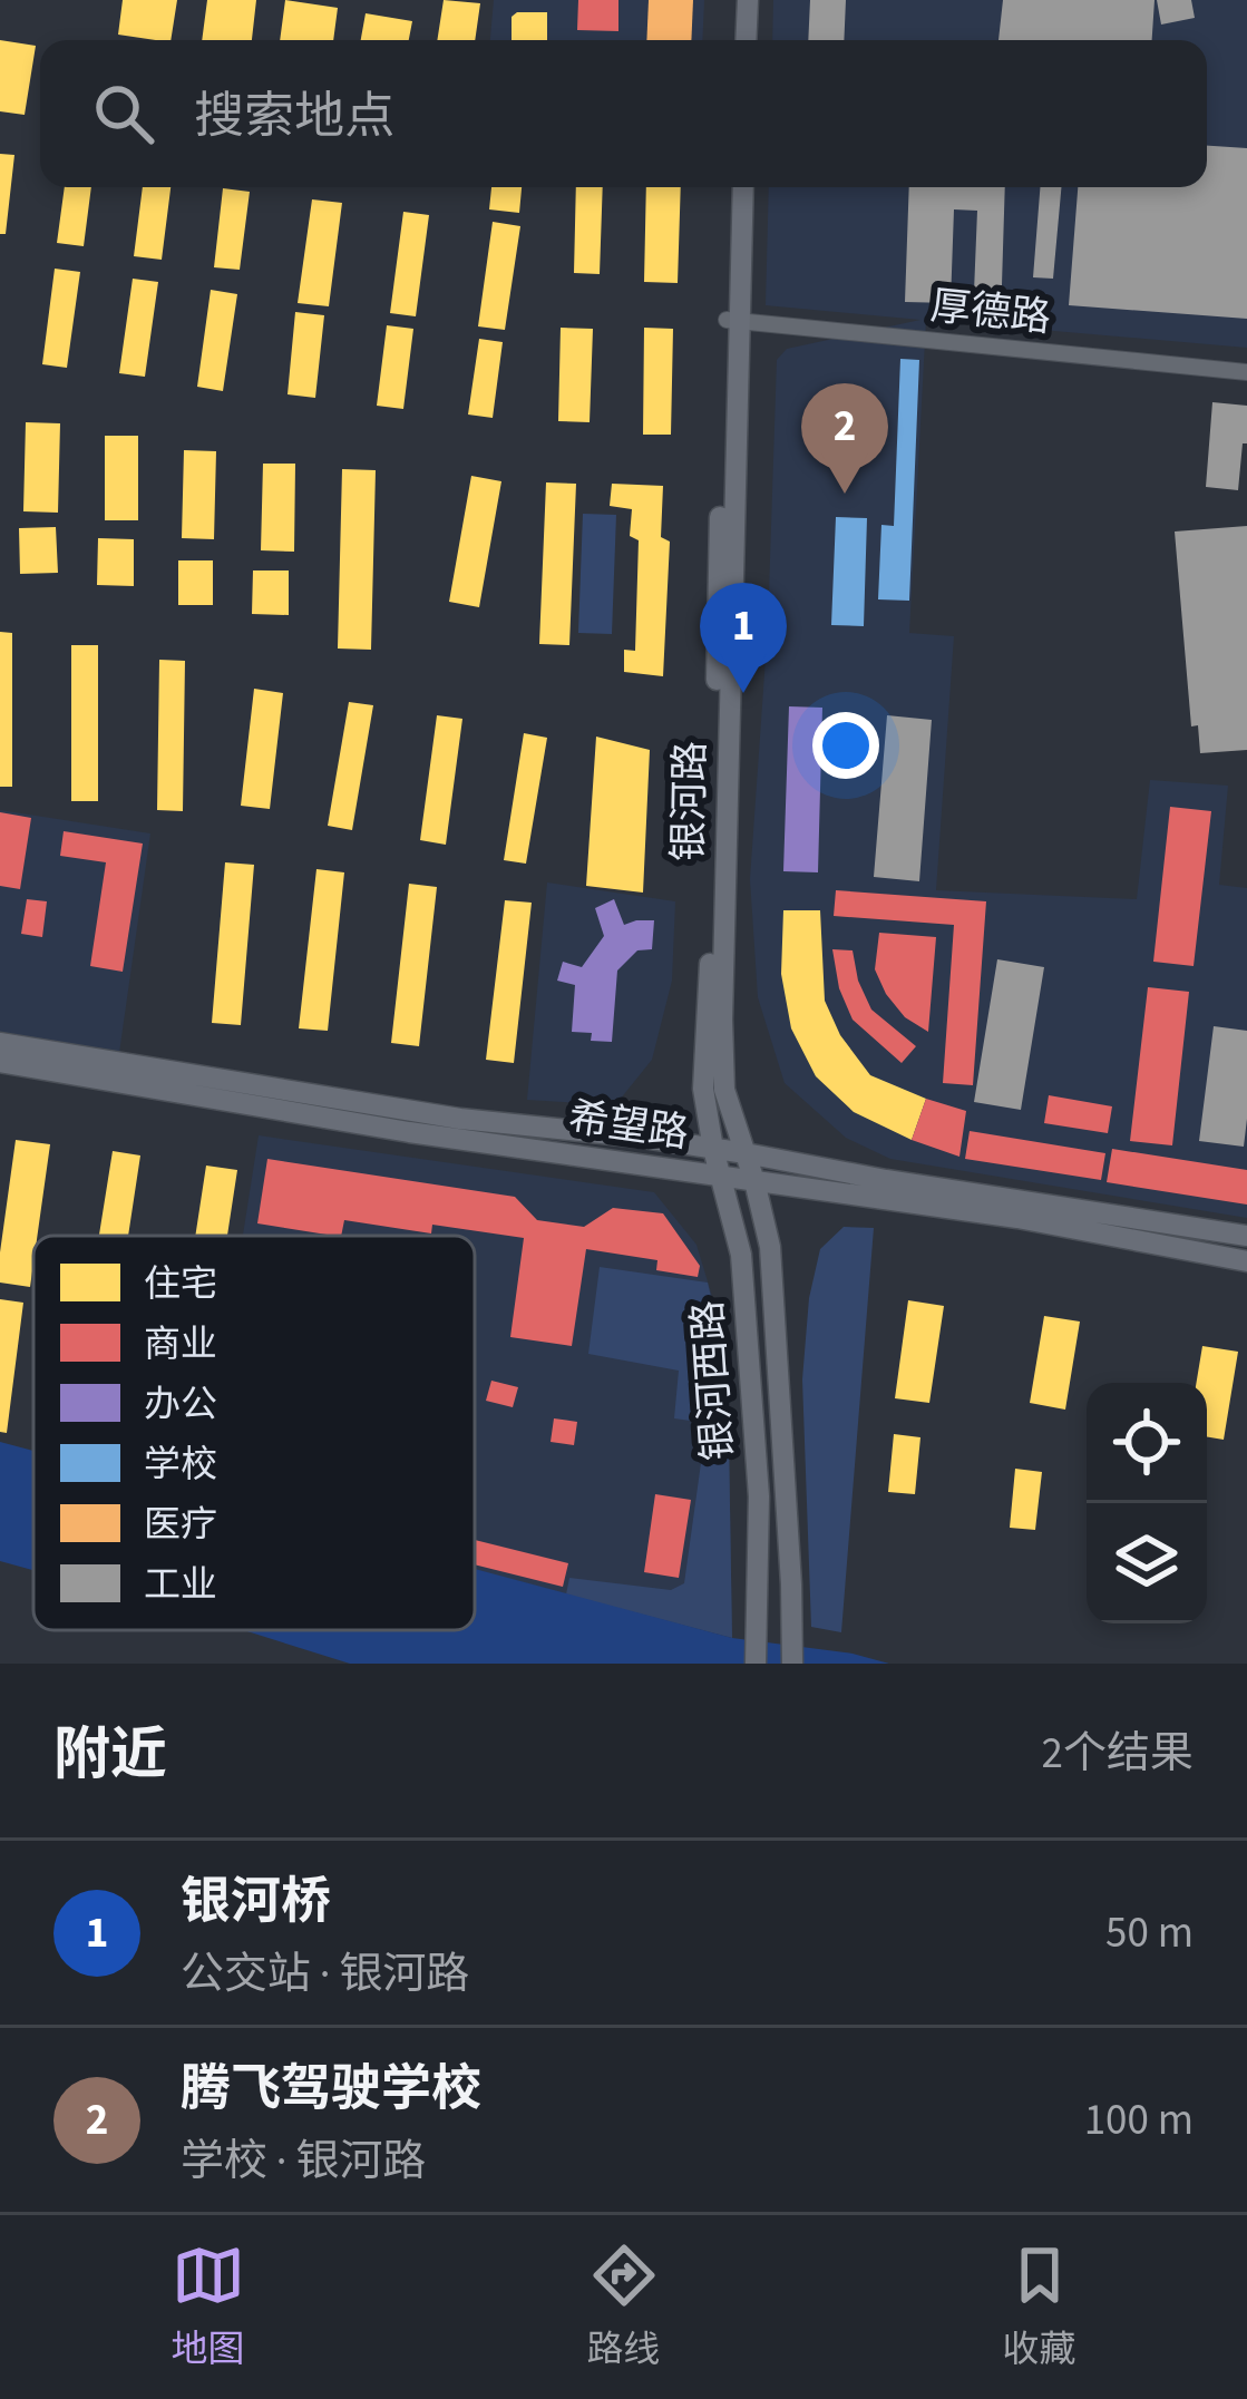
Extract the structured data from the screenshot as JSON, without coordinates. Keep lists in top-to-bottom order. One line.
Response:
{"streets":{"main road":["银河路","希望路","银河西路"],"street":["厚德路"]},"crossings":[["厚德路","银河路"],["银河路","希望路"],["银河路","银河西路"],["希望路","银河西路"]],"legend":["住宅","商业","办公","学校","医疗","工业"],"page":{"search":"搜索地点","pins":["2","1"],"heading":["附近","2个结果"],"list":[{"mark":"1","name":"银河桥","note":"公交站 · 银河路","value":"50 m"},{"mark":"2","name":"腾飞驾驶学校","note":"学校 · 银河路","value":"100 m"}],"nav":["地图","路线","收藏"]}}
